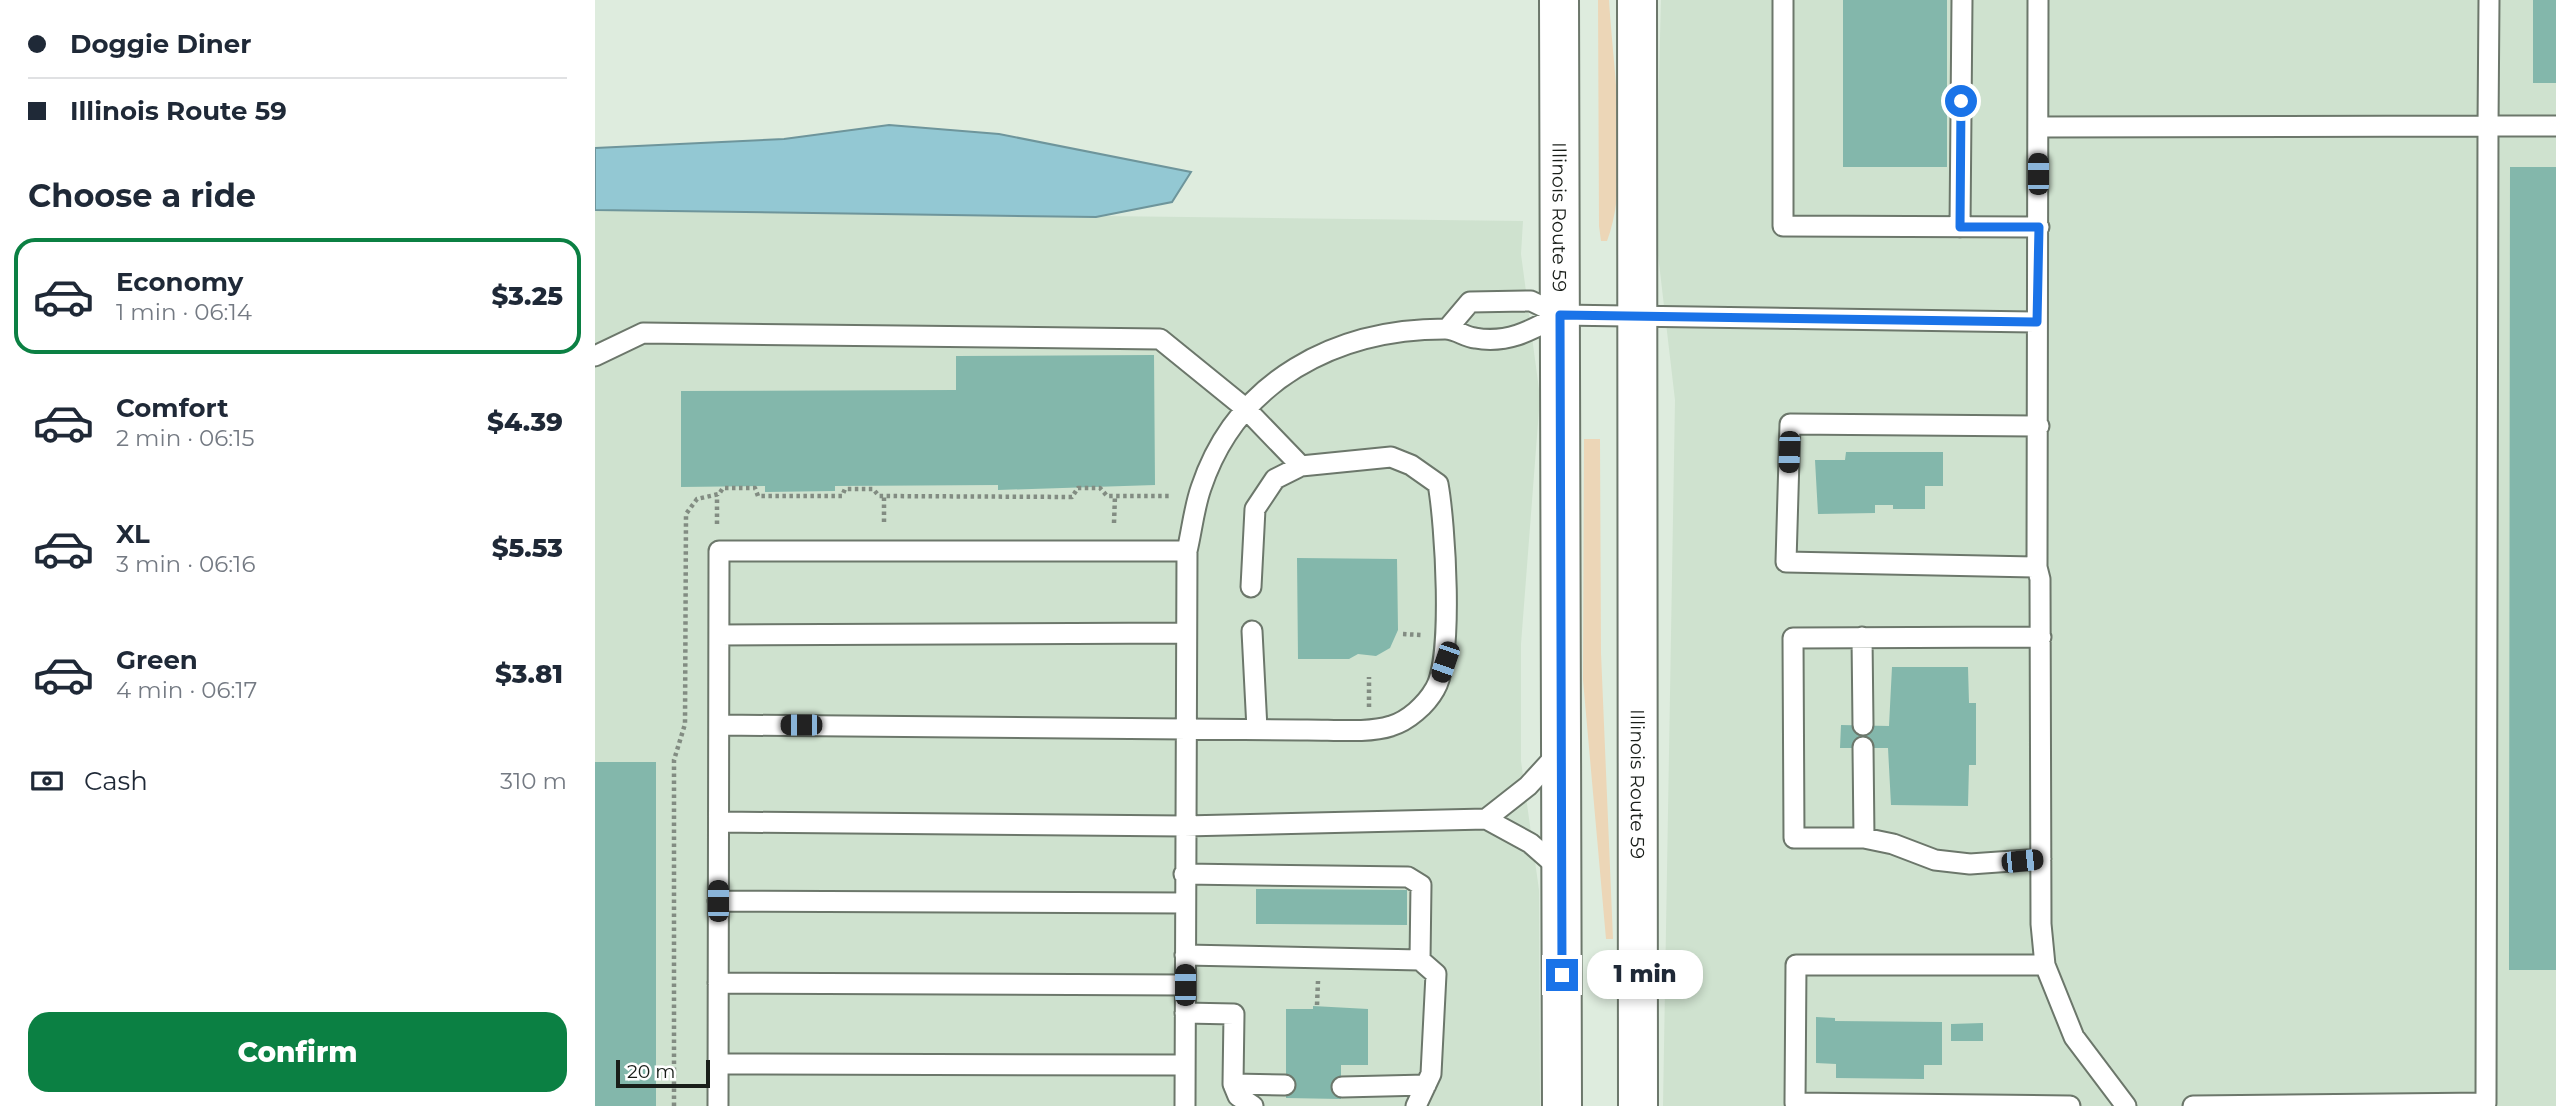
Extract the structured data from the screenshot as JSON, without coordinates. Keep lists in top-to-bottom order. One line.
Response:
{"streets":{"main road":["Illinois Route 59"]},"scale_bar":"20 m","page":{"banner":["Doggie Diner","Illinois Route 59"],"heading":"Choose a ride","list":[{"name":"Economy","note":"1 min · 06:14","value":"$3.25"},{"name":"Comfort","note":"2 min · 06:15","value":"$4.39"},{"name":"XL","note":"3 min · 06:16","value":"$5.53"},{"name":"Green","note":"4 min · 06:17","value":"$3.81"}],"pay":["Cash","310 m"],"bubble":"1 min","buttons":"Confirm","scale":"20 m"}}
